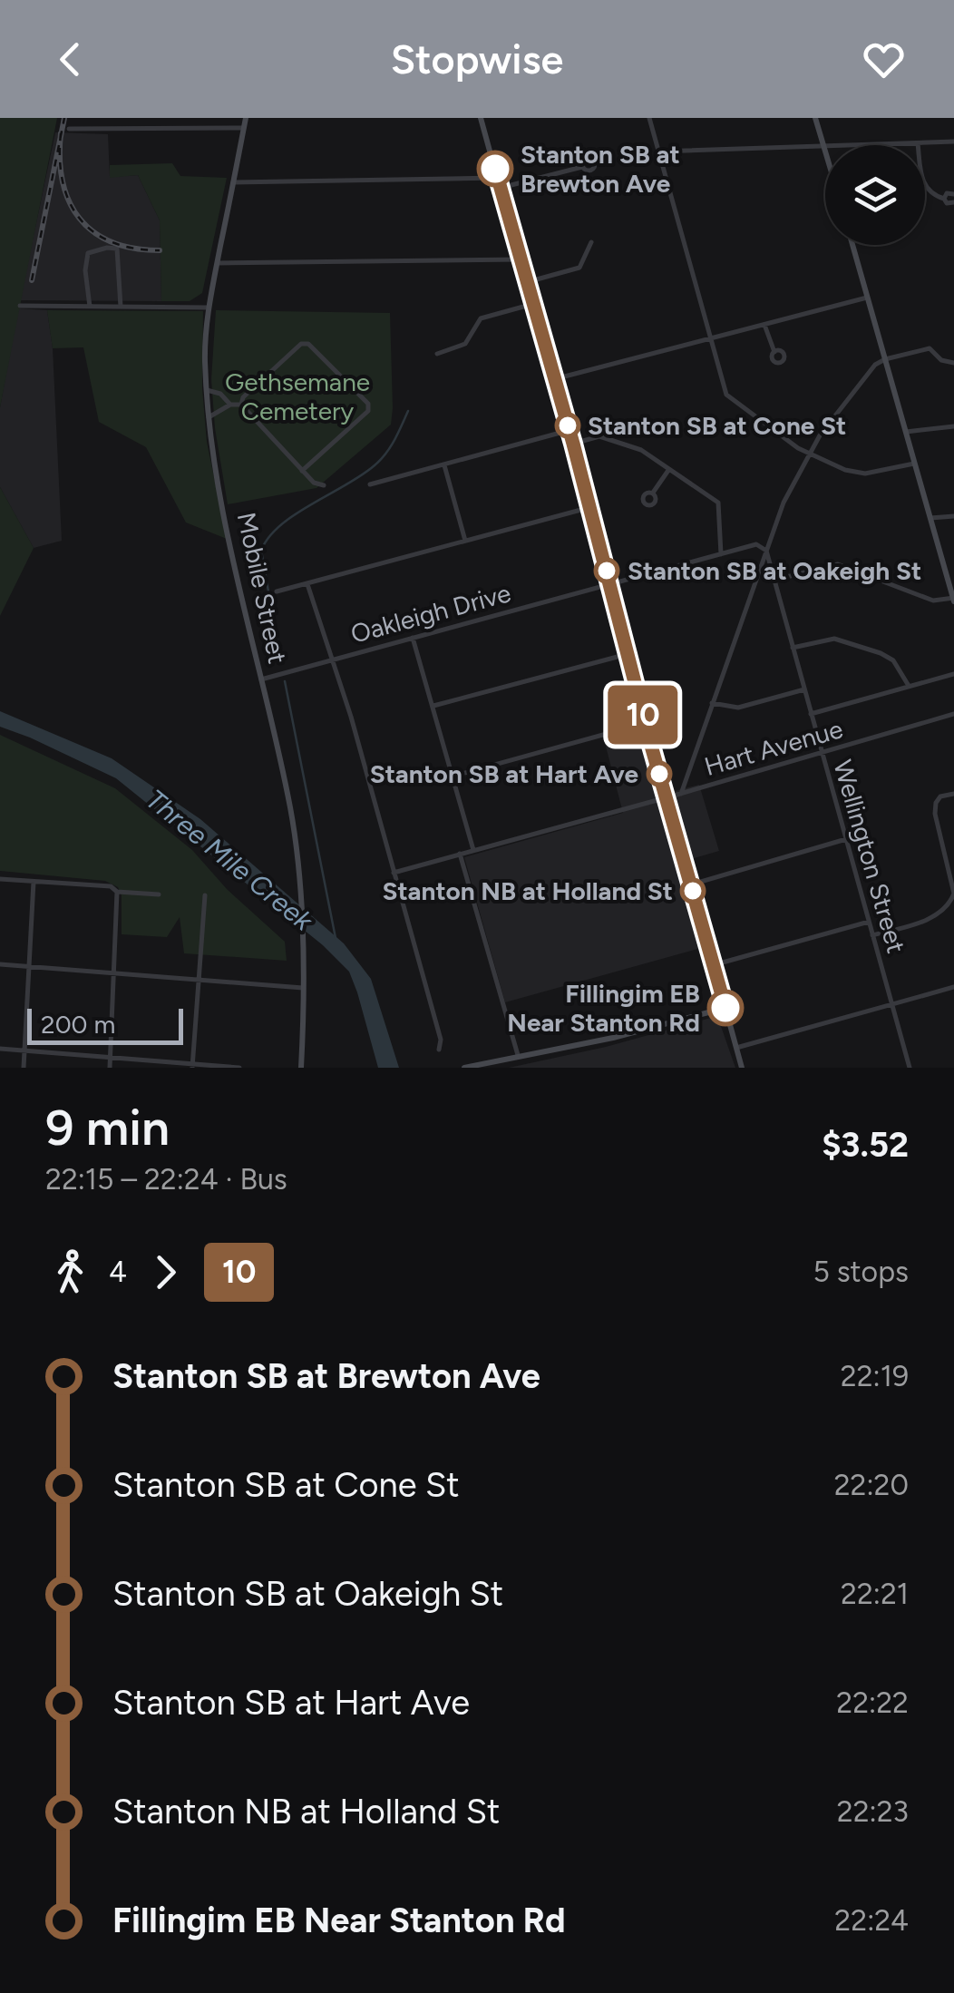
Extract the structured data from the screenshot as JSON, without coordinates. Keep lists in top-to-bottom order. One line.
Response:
{"streets":{"street":["Mobile Street","Oakleigh Drive","Hart Avenue","Wellington Street"]},"crossings":[["Mobile Street","Oakleigh Drive"],["Oakleigh Drive","Wellington Street"],["Hart Avenue","Wellington Street"]],"water":["Three Mile Creek"],"parks":["Gethsemane Cemetery"],"places":["Stanton SB at Brewton Ave","Stanton SB at Cone St","Stanton SB at Oakeigh St","Stanton SB at Hart Ave","Stanton NB at Holland St","Fillingim EB Near Stanton Rd"],"lines":["bus line 10"],"scale_bar":"200 m","page":{"header":"Stopwise","on_map":"10","scale":"200 m","heading":["9 min","22:15 – 22:24 · Bus","$3.52"],"legs":["4","10","5 stops"],"list":[{"name":"Stanton SB at Brewton Ave","value":"22:19"},{"name":"Stanton SB at Cone St","value":"22:20"},{"name":"Stanton SB at Oakeigh St","value":"22:21"},{"name":"Stanton SB at Hart Ave","value":"22:22"},{"name":"Stanton NB at Holland St","value":"22:23"},{"name":"Fillingim EB Near Stanton Rd","value":"22:24"}]}}
